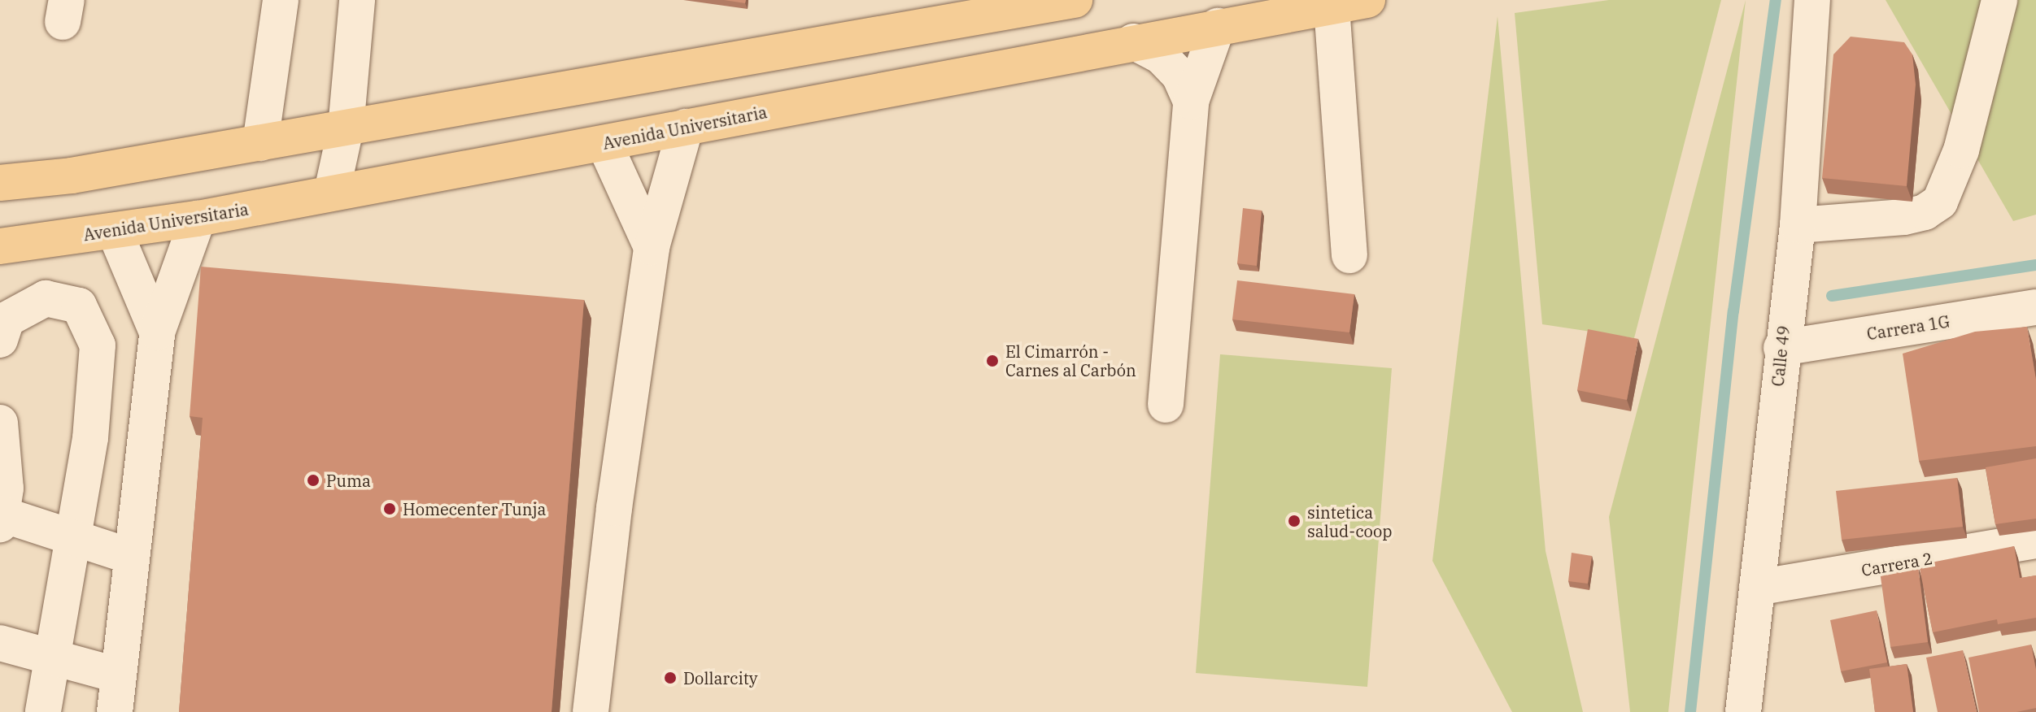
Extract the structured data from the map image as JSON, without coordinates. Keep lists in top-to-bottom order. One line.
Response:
{"streets":{"main road":["Avenida Universitaria"],"street":["Carrera 1G","Calle 49","Carrera 2"]},"crossings":[["Carrera 1G","Calle 49"],["Calle 49","Carrera 2"]],"places":["El Cimarrón - Carnes al Carbón","Puma","Homecenter Tunja","sintetica salud-coop","Dollarcity"]}
